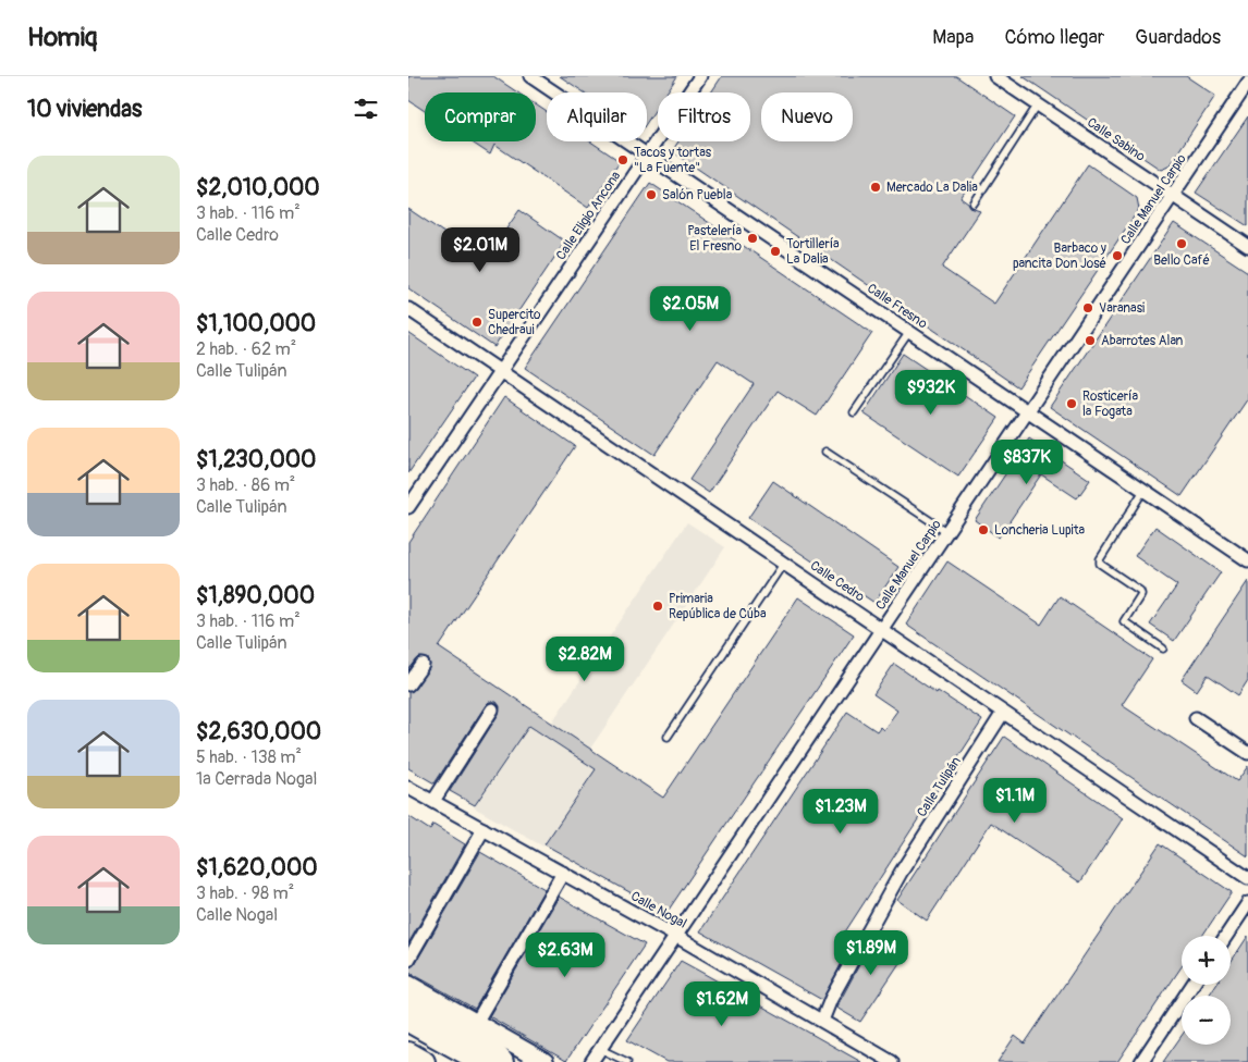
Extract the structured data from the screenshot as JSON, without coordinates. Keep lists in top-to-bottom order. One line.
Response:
{"streets":{"street":["Calle Sabino","Calle Manuel Carpio","Calle Eligio Ancona","Calle Fresno","Calle Cedro","Calle Tulipán","Calle Nogal"]},"crossings":[["Calle Sabino","Calle Manuel Carpio"],["Calle Manuel Carpio","Calle Fresno"],["Calle Manuel Carpio","Calle Cedro"],["Calle Manuel Carpio","Calle Nogal"],["Calle Eligio Ancona","Calle Fresno"],["Calle Eligio Ancona","Calle Cedro"],["Calle Cedro","Calle Tulipán"],["Calle Tulipán","Calle Nogal"]],"places":["Tacos y tortas \"La Fuente\"","Mercado La Dalia","Salón Puebla","Pastelería El Fresno","Bello Café","Tortillería La Dalia","Barbaco y pancita Don José","Varanasi","Supercito Chedraui","Abarrotes Alan","Rosticería la Fogata","Loncheria Lupita","Primaria República de Cúba"],"page":{"header":"Homiq","nav":["Mapa","Cómo llegar","Guardados"],"heading":"10 viviendas","chip":["Comprar","Alquilar","Filtros","Nuevo"],"list":[{"name":"$2,010,000","note":"3 hab. · 116 m² · Calle Cedro"},{"name":"$1,100,000","note":"2 hab. · 62 m² · Calle Tulipán"},{"name":"$1,230,000","note":"3 hab. · 86 m² · Calle Tulipán"},{"name":"$1,890,000","note":"3 hab. · 116 m² · Calle Tulipán"},{"name":"$2,630,000","note":"5 hab. · 138 m² · 1ª Cerrada Nogal"},{"name":"$1,620,000","note":"3 hab. · 98 m² · Calle Nogal"}],"price":["$2.01M","$2.05M","$932K","$837K","$2.82M","$1.1M","$1.23M","$1.89M","$2.63M","$1.62M"],"map_buttons":["+","−"]}}
